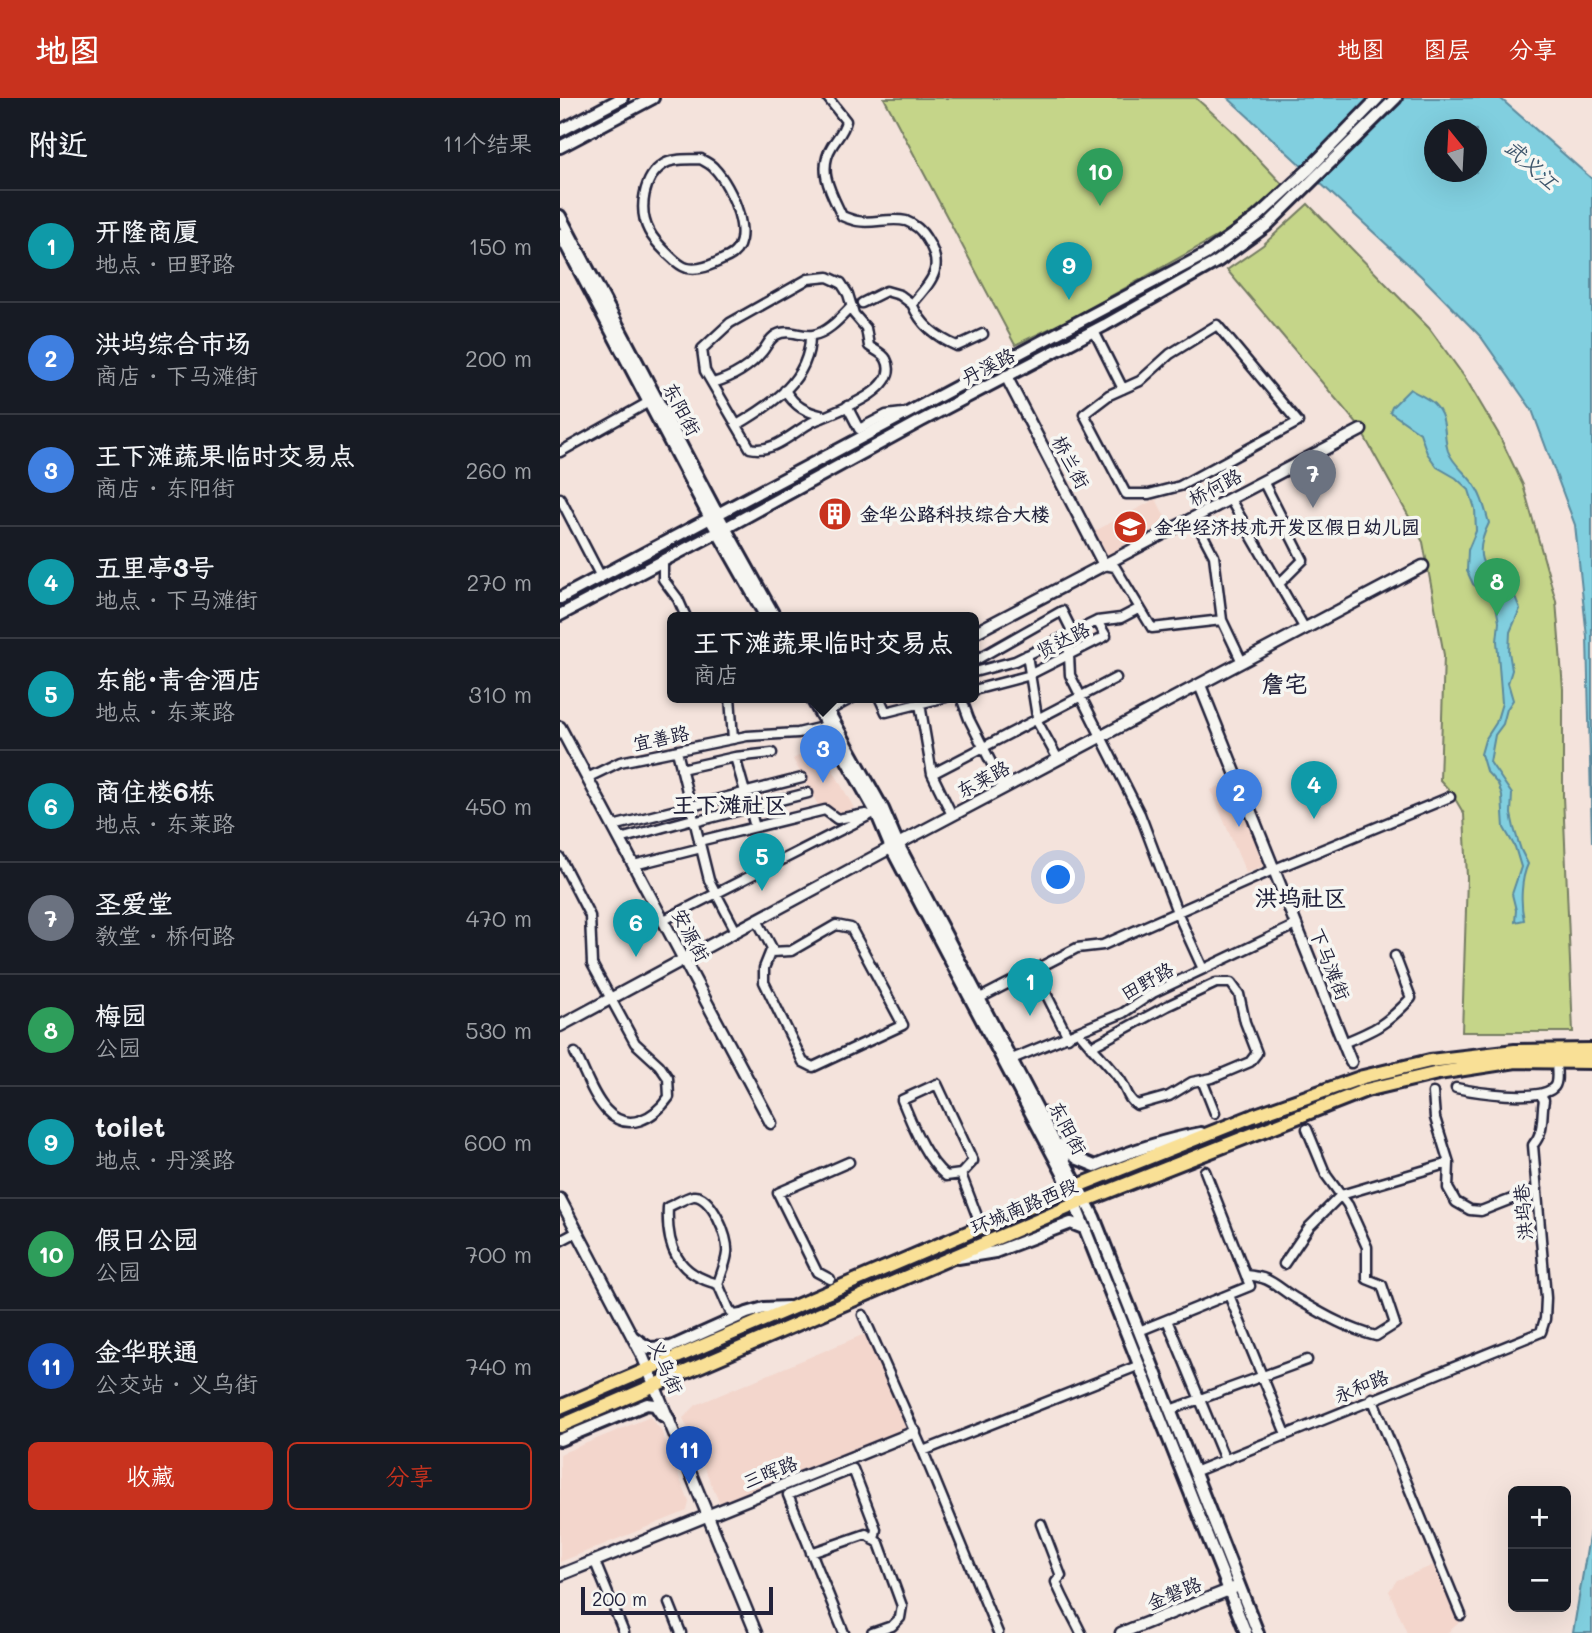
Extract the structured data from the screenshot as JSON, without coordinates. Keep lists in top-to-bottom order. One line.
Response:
{"streets":{"main road":["丹溪路","东阳街","环城南路西段"],"street":["桥兰街","桥何路","贤达路","宜善路","东莱路","安源街","下马滩街","田野路","洪坞巷","义乌街","永和路","三晖路","金磐路"]},"crossings":[["丹溪路","东阳街"],["丹溪路","桥兰街"],["东阳街","宜善路"],["东阳街","东莱路"],["东阳街","田野路"],["东阳街","环城南路西段"],["东阳街","永和路"],["东阳街","金磐路"],["桥兰街","桥何路"],["宜善路","安源街"],["东莱路","安源街"],["东莱路","下马滩街"],["下马滩街","田野路"],["环城南路西段","义乌街"],["洪坞巷","永和路"],["义乌街","三晖路"]],"districts":["詹宅","王下滩社区","洪坞社区"],"water":["武义江"],"places":{"building":["金华公路科技综合大楼"],"school or university":["金华经济技术开发区假日幼儿园"]},"scale_bar":"200 m","north":"top","page":{"header":"地图","nav":["地图","图层","分享"],"heading":["附近","11个结果"],"pins":["10","9","7","8","3","4","2","5","6","1","11"],"list":[{"mark":"1","name":"开隆商厦","note":"地点 · 田野路","value":"150 m"},{"mark":"2","name":"洪坞综合市场","note":"商店 · 下马滩街","value":"200 m"},{"mark":"3","name":"王下滩蔬果临时交易点","note":"商店 · 东阳街","value":"260 m"},{"mark":"4","name":"五里亭3号","note":"地点 · 下马滩街","value":"270 m"},{"mark":"5","name":"东能·青舍酒店","note":"地点 · 东莱路","value":"310 m"},{"mark":"6","name":"商住楼6栋","note":"地点 · 东莱路","value":"450 m"},{"mark":"7","name":"圣爱堂","note":"教堂 · 桥何路","value":"470 m"},{"mark":"8","name":"梅园","note":"公园","value":"530 m"},{"mark":"9","name":"toilet","note":"地点 · 丹溪路","value":"600 m"},{"mark":"10","name":"假日公园","note":"公园","value":"700 m"},{"mark":"11","name":"金华联通","note":"公交站 · 义乌街","value":"740 m"}],"popup":["王下滩蔬果临时交易点","商店"],"buttons":["收藏","分享"],"map_buttons":["+","−"],"scale":"200 m"}}
